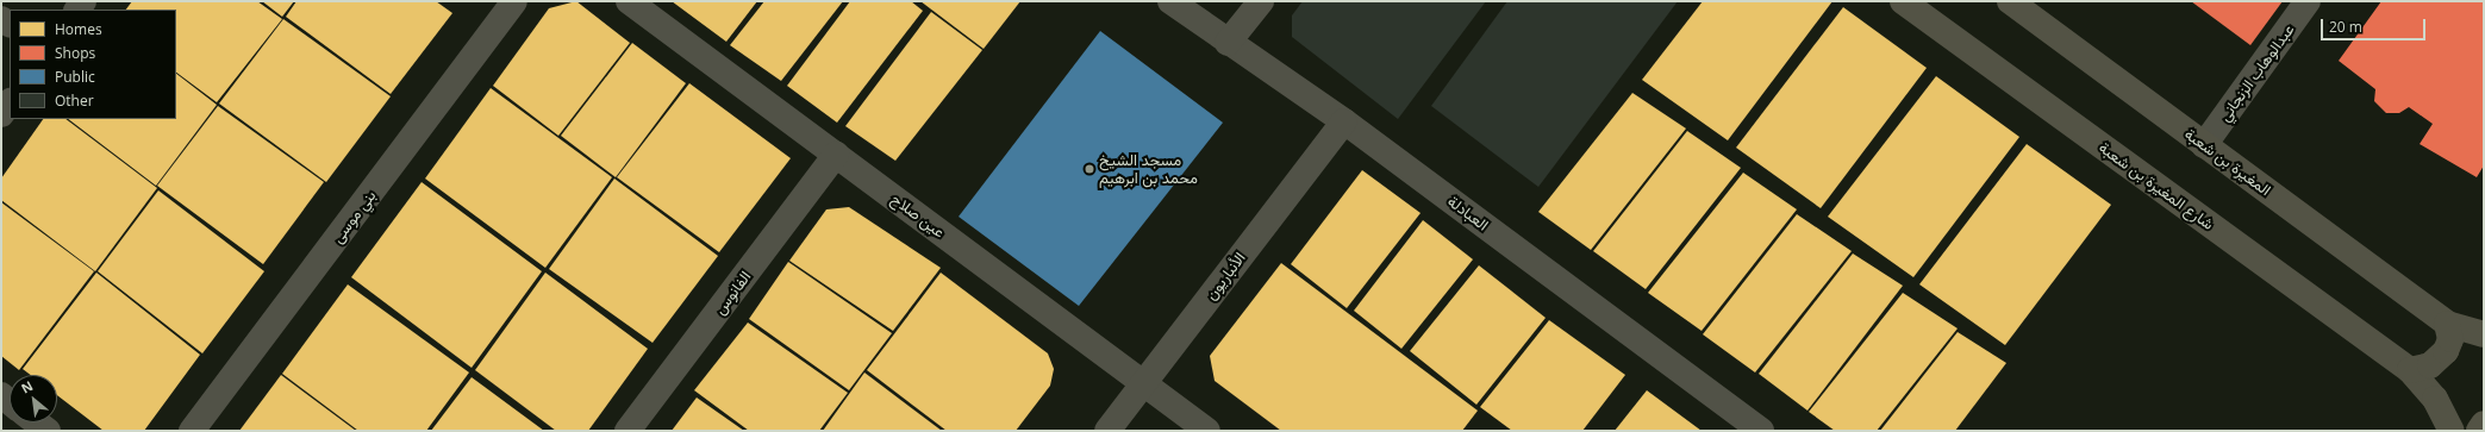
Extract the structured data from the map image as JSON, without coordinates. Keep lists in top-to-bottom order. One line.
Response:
{"streets":{"street":["عبدالوهاب الزنجاني","المغيرة بن شعبة","شارع المغيرة بن شعبة","العبادلة","عين صلاح","بني موسى","الأنباريون","الفانوس"]},"crossings":[["عبدالوهاب الزنجاني","المغيرة بن شعبة"],["العبادلة","الأنباريون"],["عين صلاح","الأنباريون"],["عين صلاح","الفانوس"]],"places":["مسجد الشيخ محمد بن ابرهيم"],"legend":["Homes","Shops","Public","Other"],"scale_bar":"20 m","north":"top left"}
